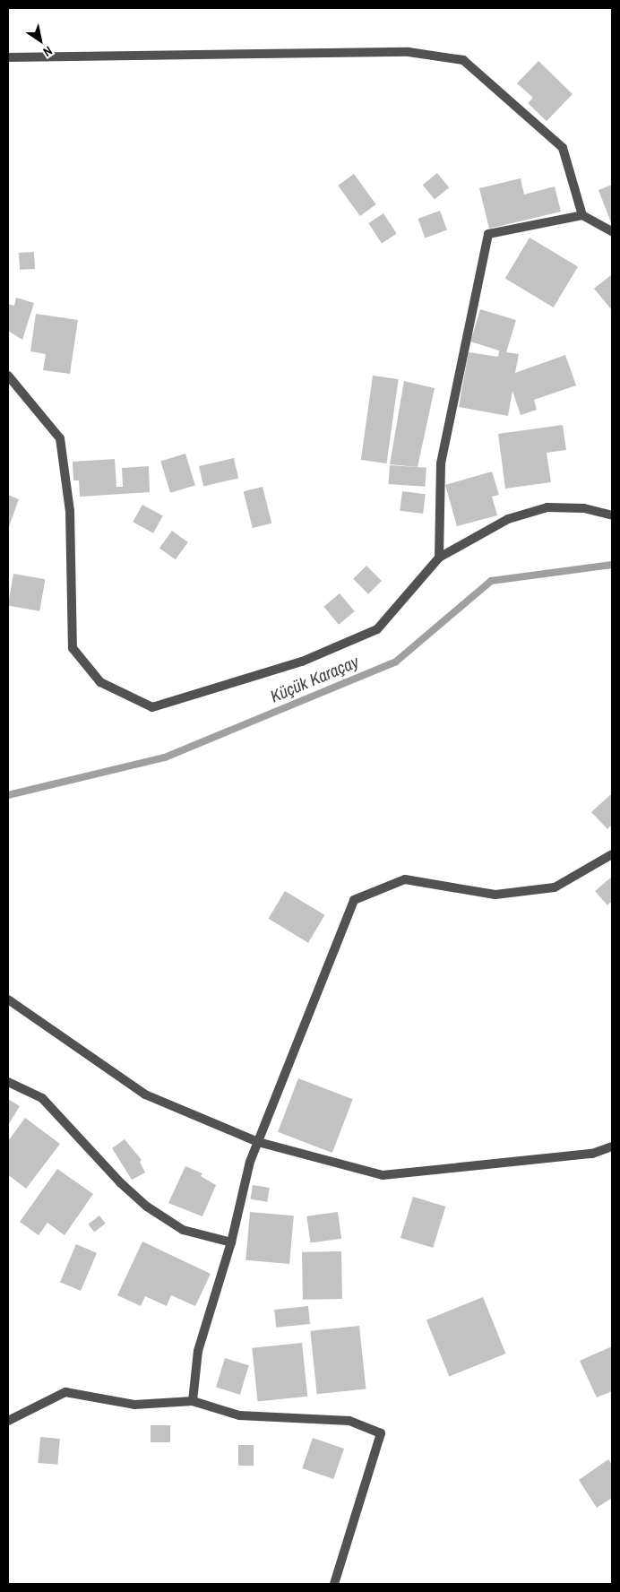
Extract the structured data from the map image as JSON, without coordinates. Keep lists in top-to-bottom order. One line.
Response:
{"water":["Küçük Karaçay"],"north":"bottom right"}
